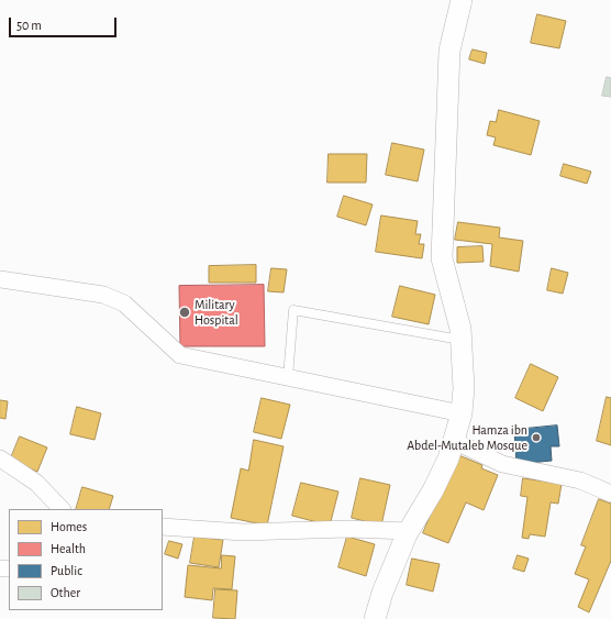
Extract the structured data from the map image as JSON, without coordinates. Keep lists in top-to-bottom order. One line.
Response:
{"places":["Military Hospital","Hamza ibn Abdel-Mutaleb Mosque"],"legend":["Homes","Health","Public","Other"],"scale_bar":"50 m"}
